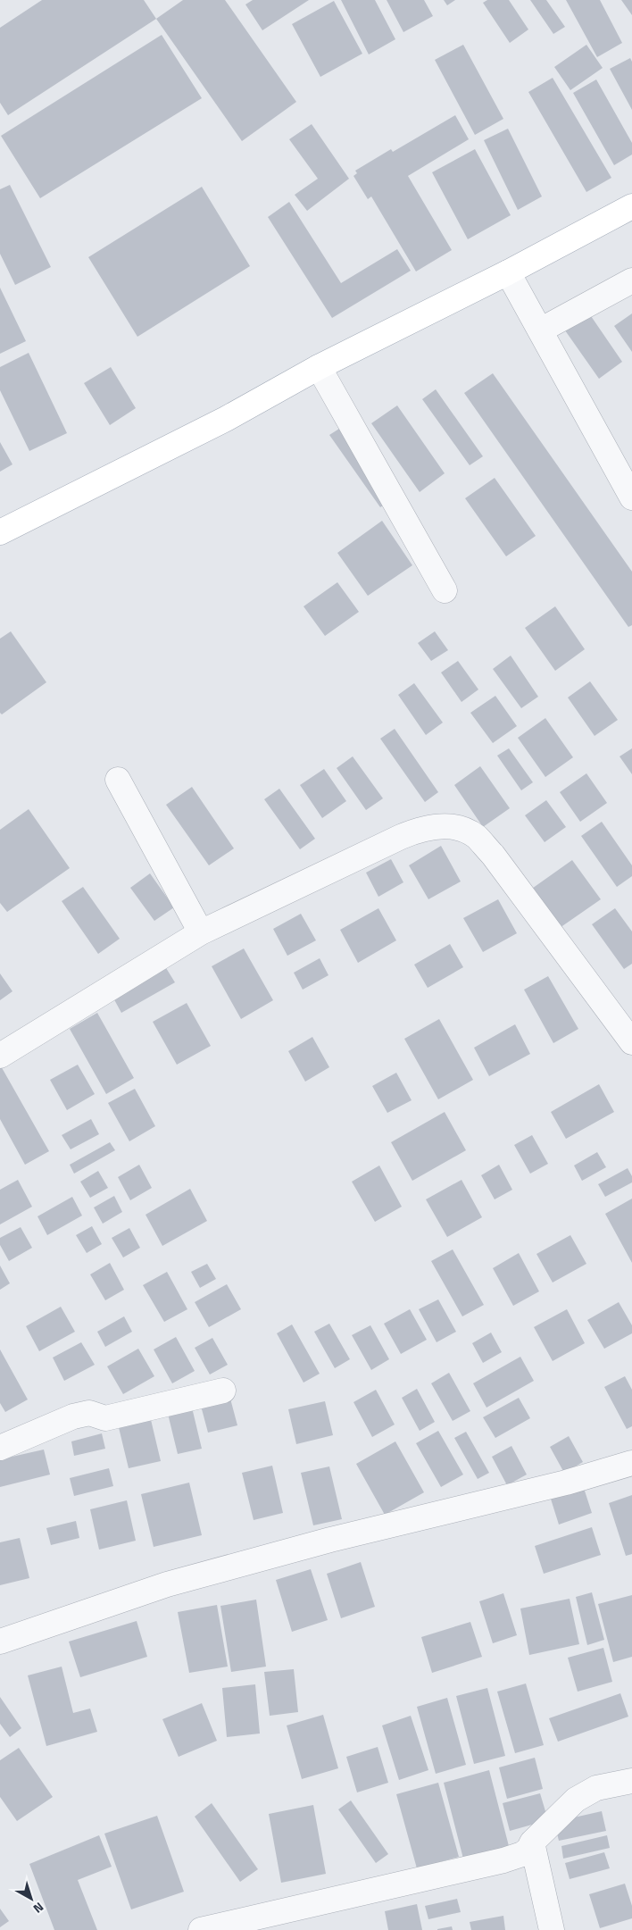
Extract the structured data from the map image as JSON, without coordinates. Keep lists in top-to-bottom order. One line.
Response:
{"north":"bottom right"}
